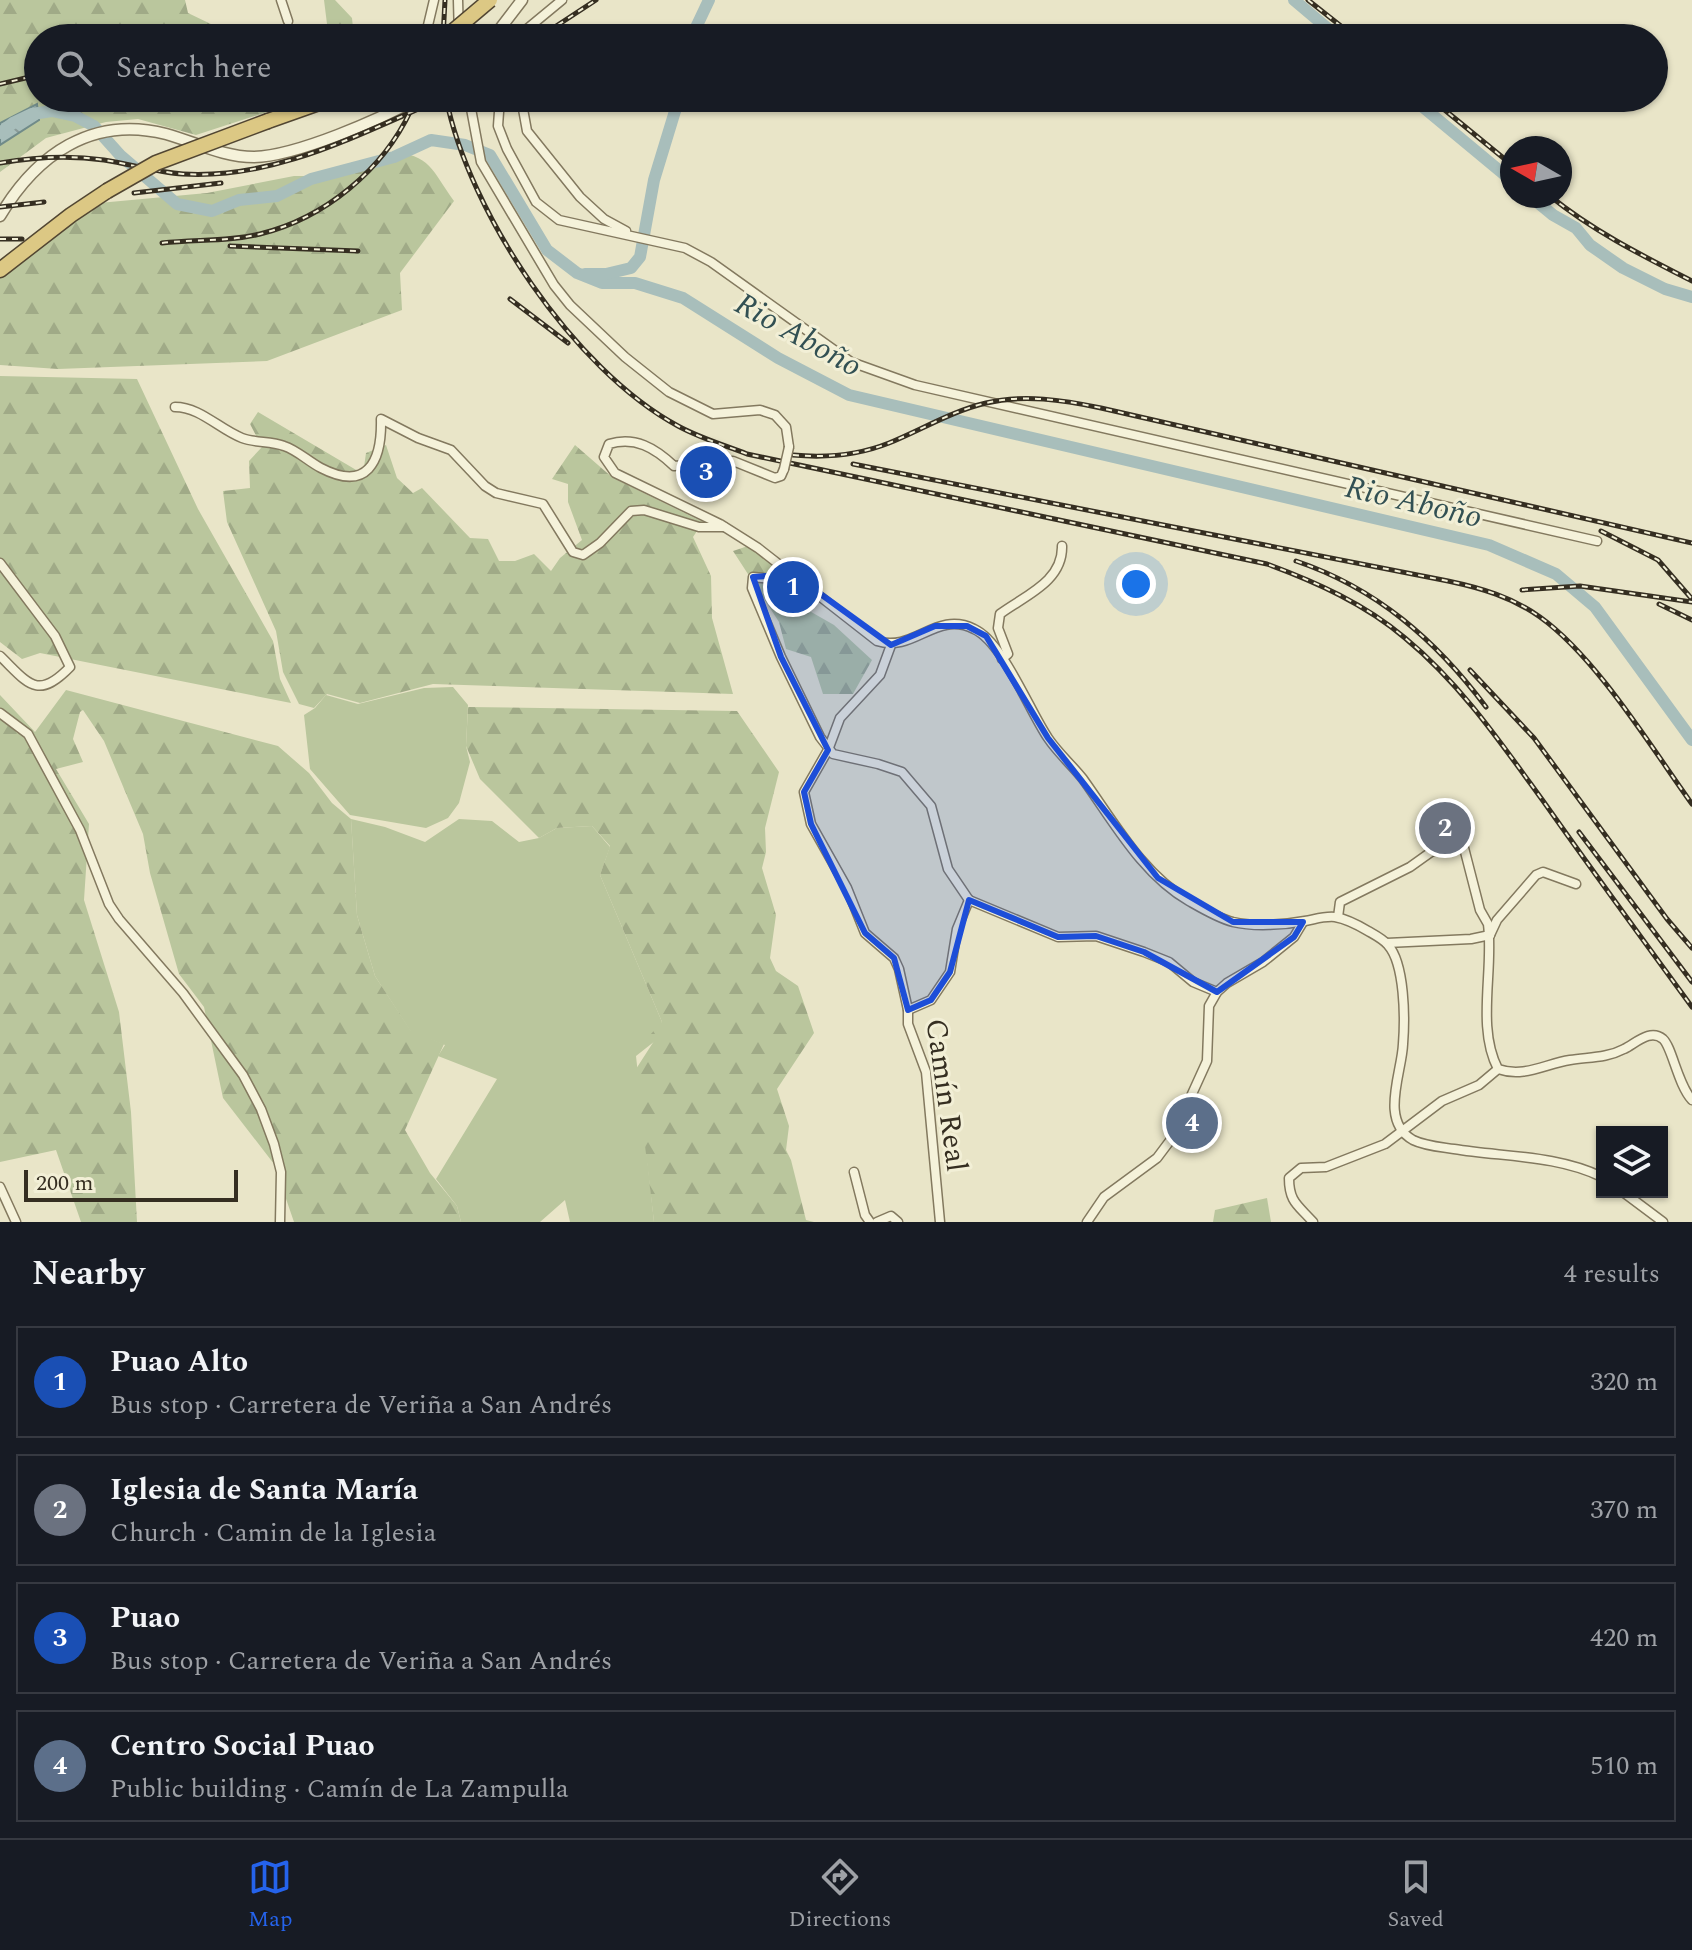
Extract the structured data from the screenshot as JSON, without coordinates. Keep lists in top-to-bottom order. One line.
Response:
{"streets":{"street":["Camín Real"]},"water":["Rio Aboño"],"scale_bar":"200 m","north":"left","page":{"search":"Search here","pins":["3","1","2","4"],"scale":"200 m","heading":["Nearby","4 results"],"list":[{"mark":"1","name":"Puao Alto","note":"Bus stop · Carretera de Veriña a San Andrés","value":"320 m"},{"mark":"2","name":"Iglesia de Santa María","note":"Church · Camin de la Iglesia","value":"370 m"},{"mark":"3","name":"Puao","note":"Bus stop · Carretera de Veriña a San Andrés","value":"420 m"},{"mark":"4","name":"Centro Social Puao","note":"Public building · Camín de La Zampulla","value":"510 m"}],"nav":["Map","Directions","Saved"]}}
